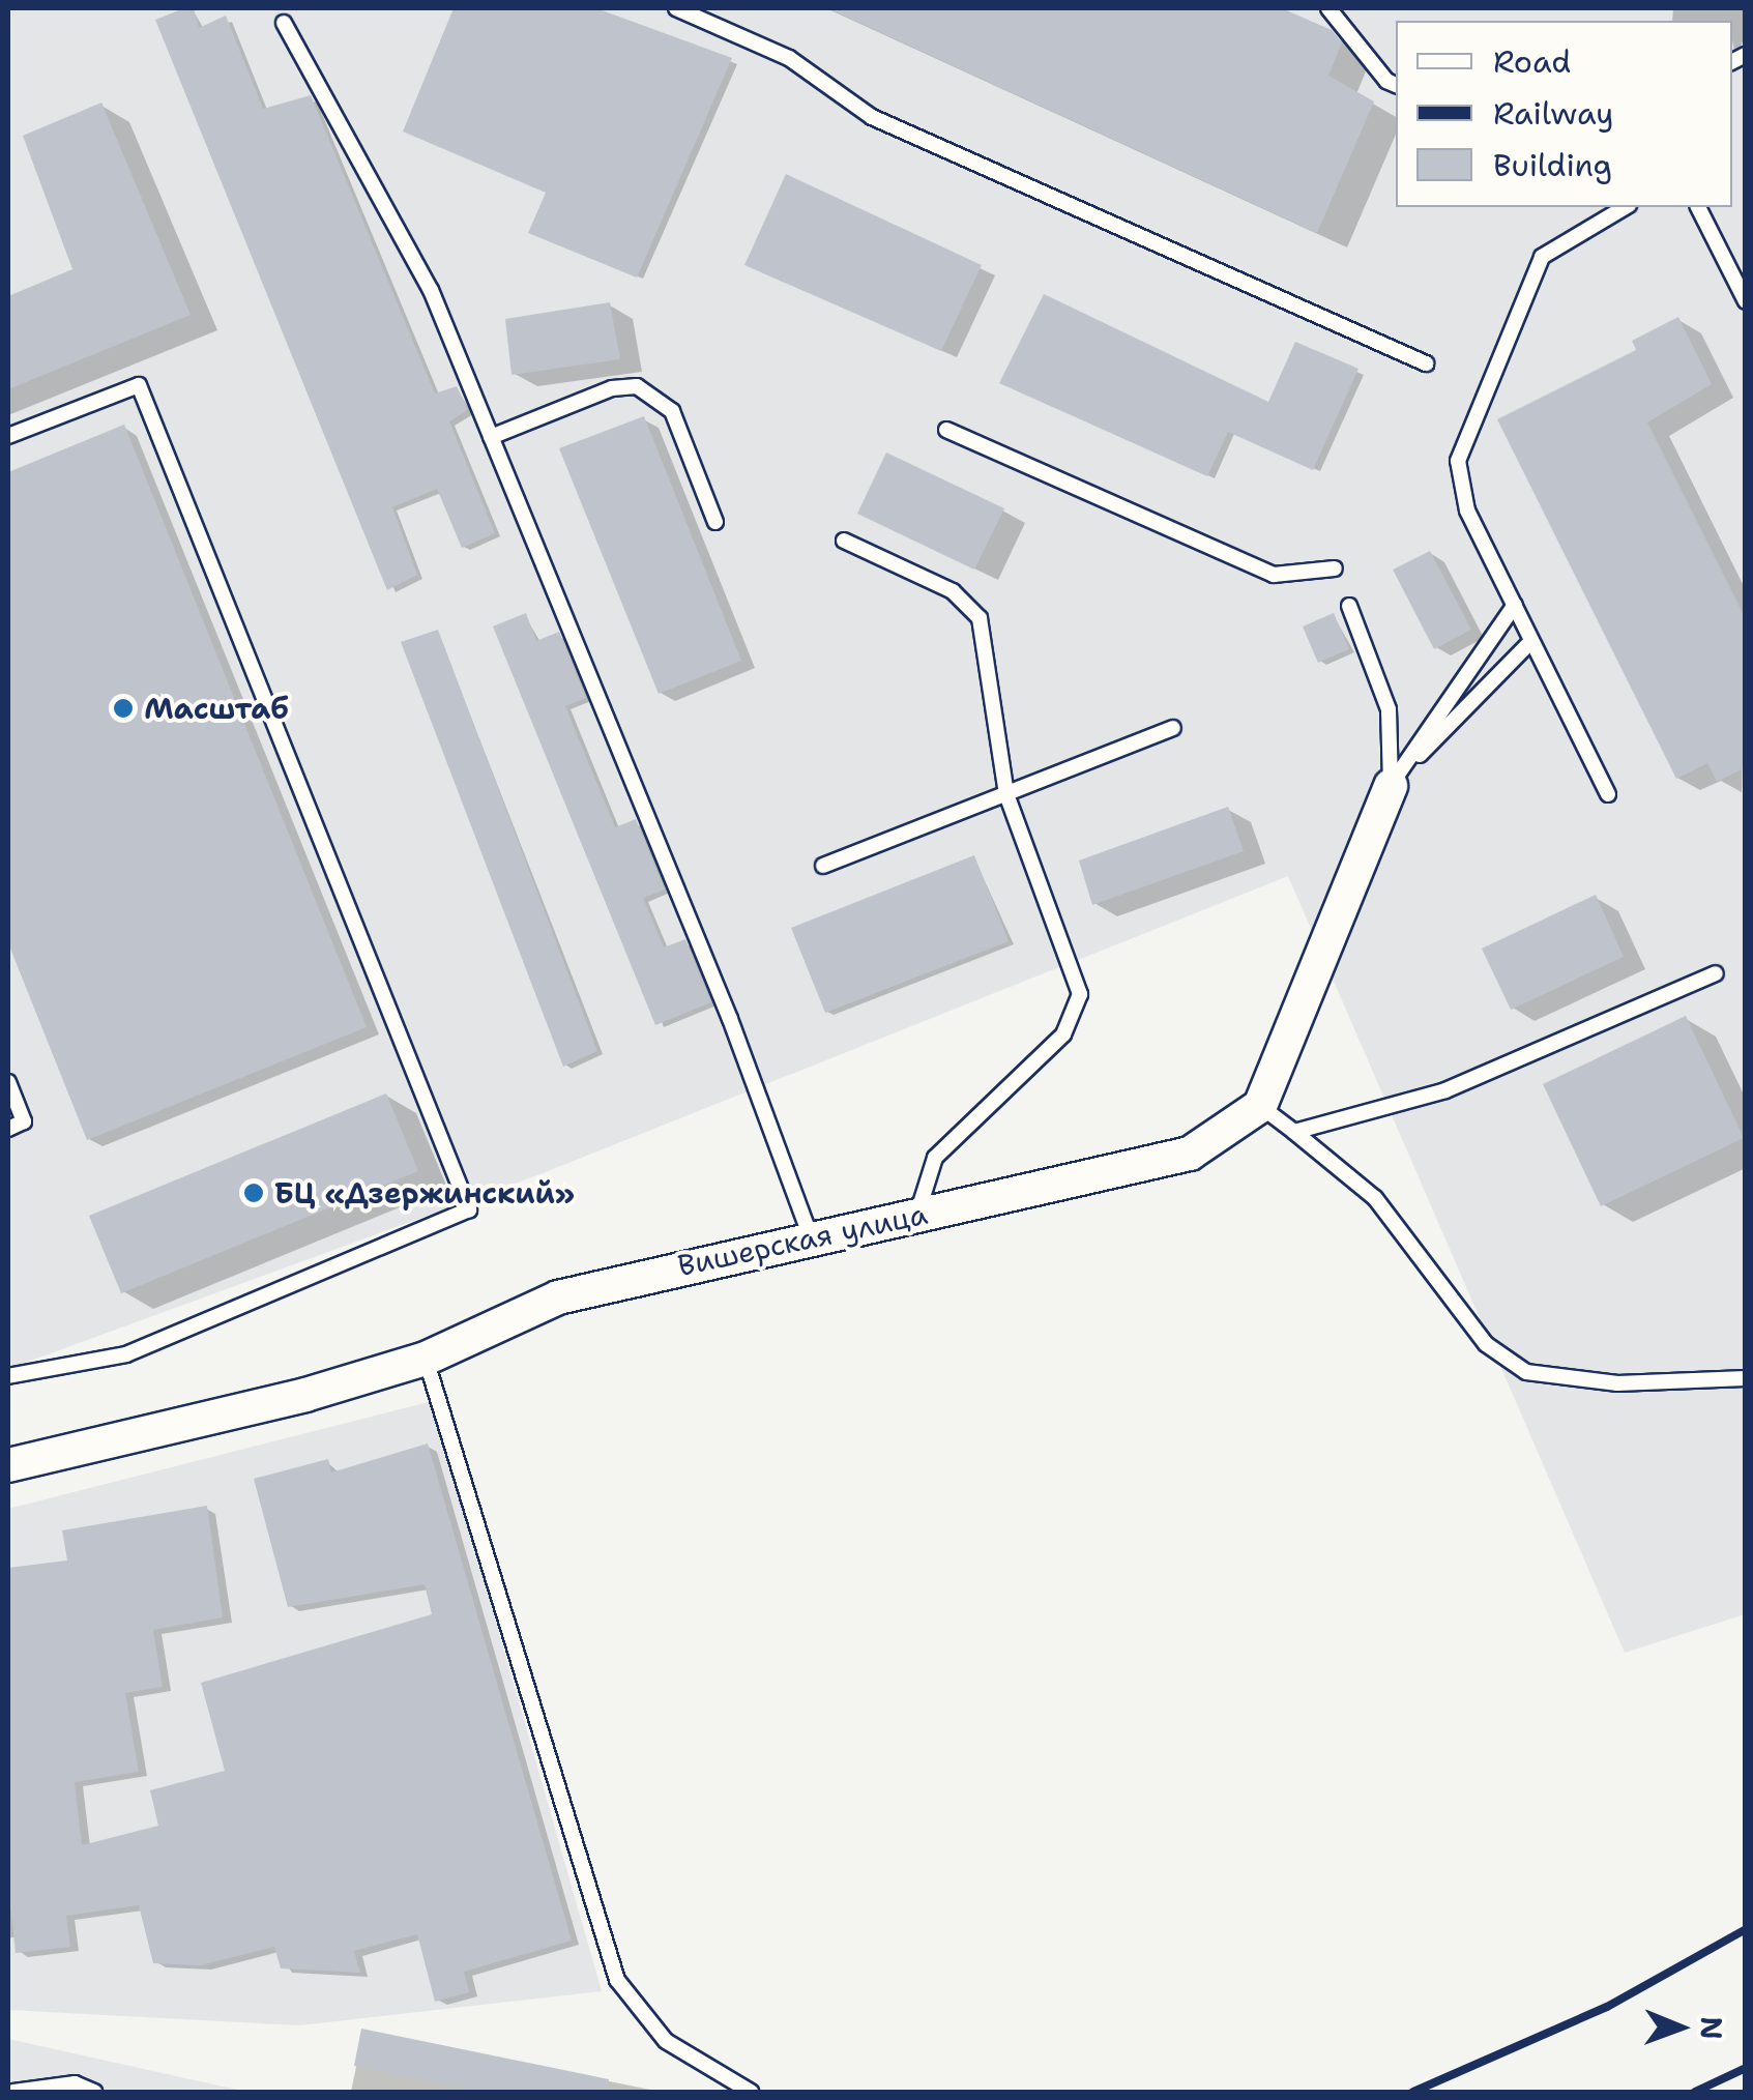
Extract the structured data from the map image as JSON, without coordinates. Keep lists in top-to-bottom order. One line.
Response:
{"streets":{"street":["Вишерская улица"]},"places":["Масштаб","БЦ «Дзержинский»"],"legend":["Road","Railway","Building"],"north":"right"}
